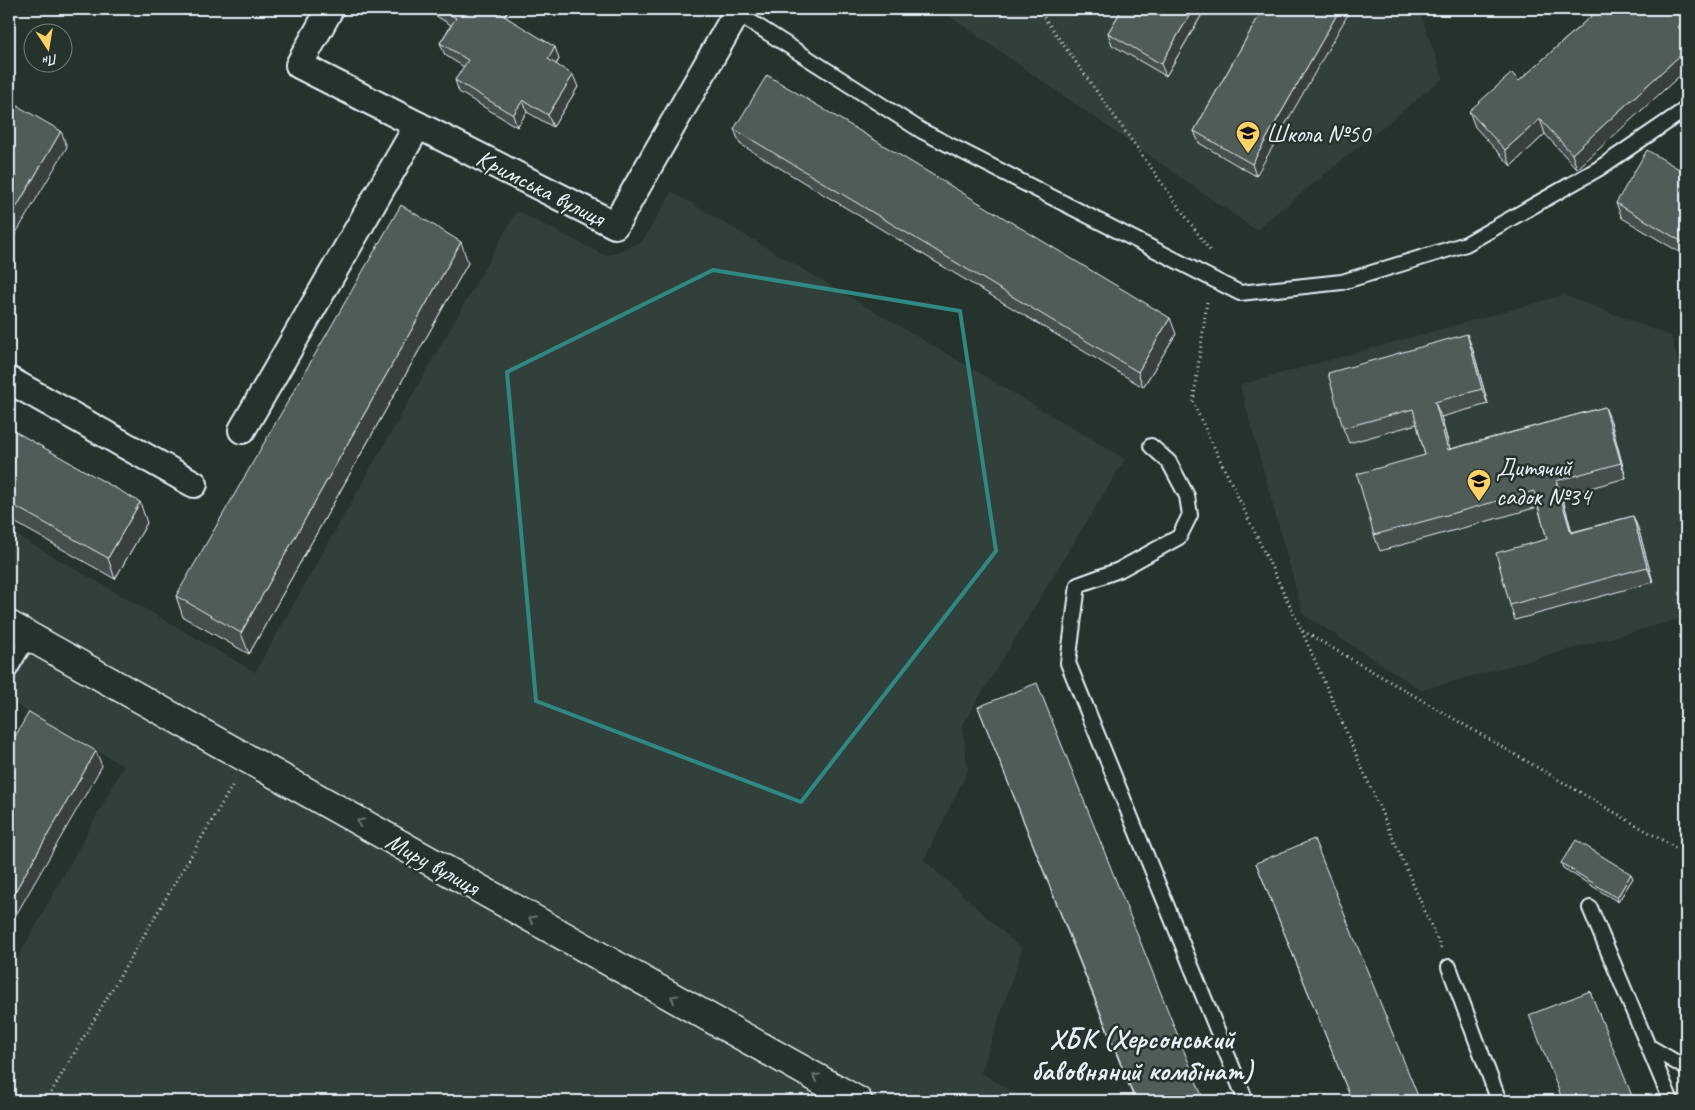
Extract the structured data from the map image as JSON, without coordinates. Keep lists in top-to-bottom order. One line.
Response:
{"streets":{"street":["Кримська вулиця","Миру вулиця"]},"one_way":["Миру вулиця"],"districts":["ХБК (Херсонський бавовняний комбінат)"],"places":{"school or university":["Школа №50","Дитячий садок №34"]},"north":"bottom"}
